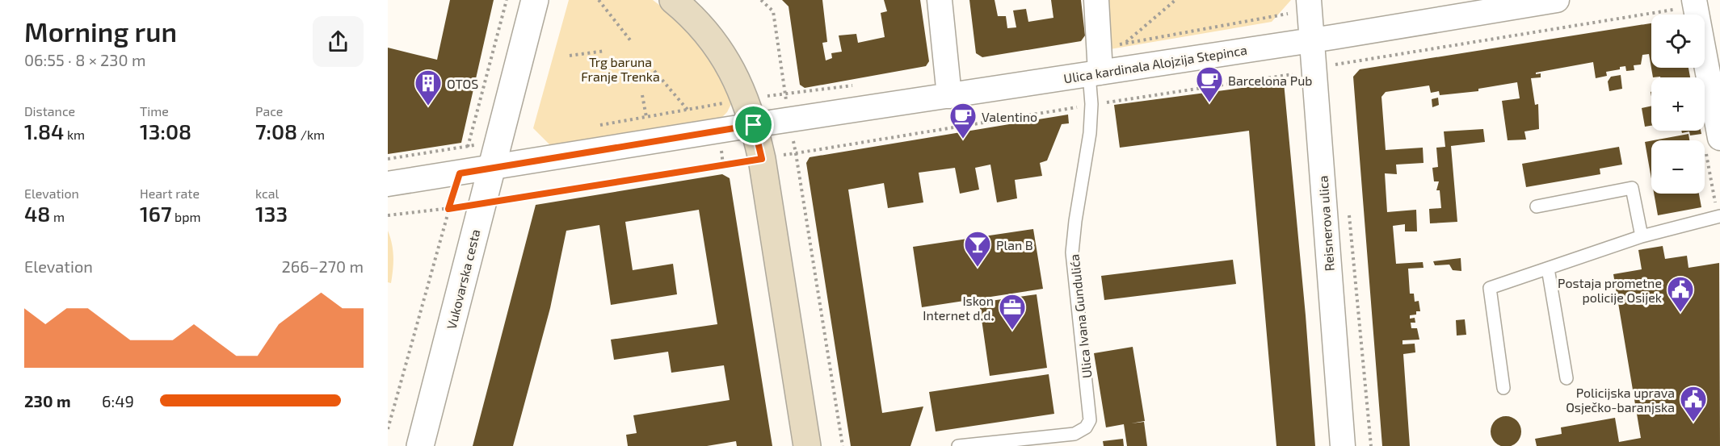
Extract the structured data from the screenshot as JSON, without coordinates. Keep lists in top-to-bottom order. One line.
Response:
{"streets":{"street":["Ulica kardinala Alojzija Stepinca","Reisnerova ulica","Vukovarska cesta"],"lane":["Ulica Ivana Gundulića"]},"crossings":[["Ulica kardinala Alojzija Stepinca","Reisnerova ulica"],["Ulica kardinala Alojzija Stepinca","Ulica Ivana Gundulića"]],"parks":["Trg baruna Franje Trenka"],"places":{"cafe":["Barcelona Pub","Valentino"],"building":["OTOS"],"bar":["Plan B"],"public building":["Postaja prometne policije Osijek","Policijska uprava Osječko-baranjska"],"office":["Iskon Internet d.d."]},"page":{"heading":["Morning run","06:55 · 8 × 230 m"],"map_buttons":["+","−"],"stats":[["Distance","1.84 km"],["Time","13:08"],["Pace","7:08 /km"],["Elevation","48 m"],["Heart rate","167 bpm"],["kcal","133"]],"chart":["Elevation","266–270 m"],"list":[{"name":"230 m","note":"6:49"}]}}
